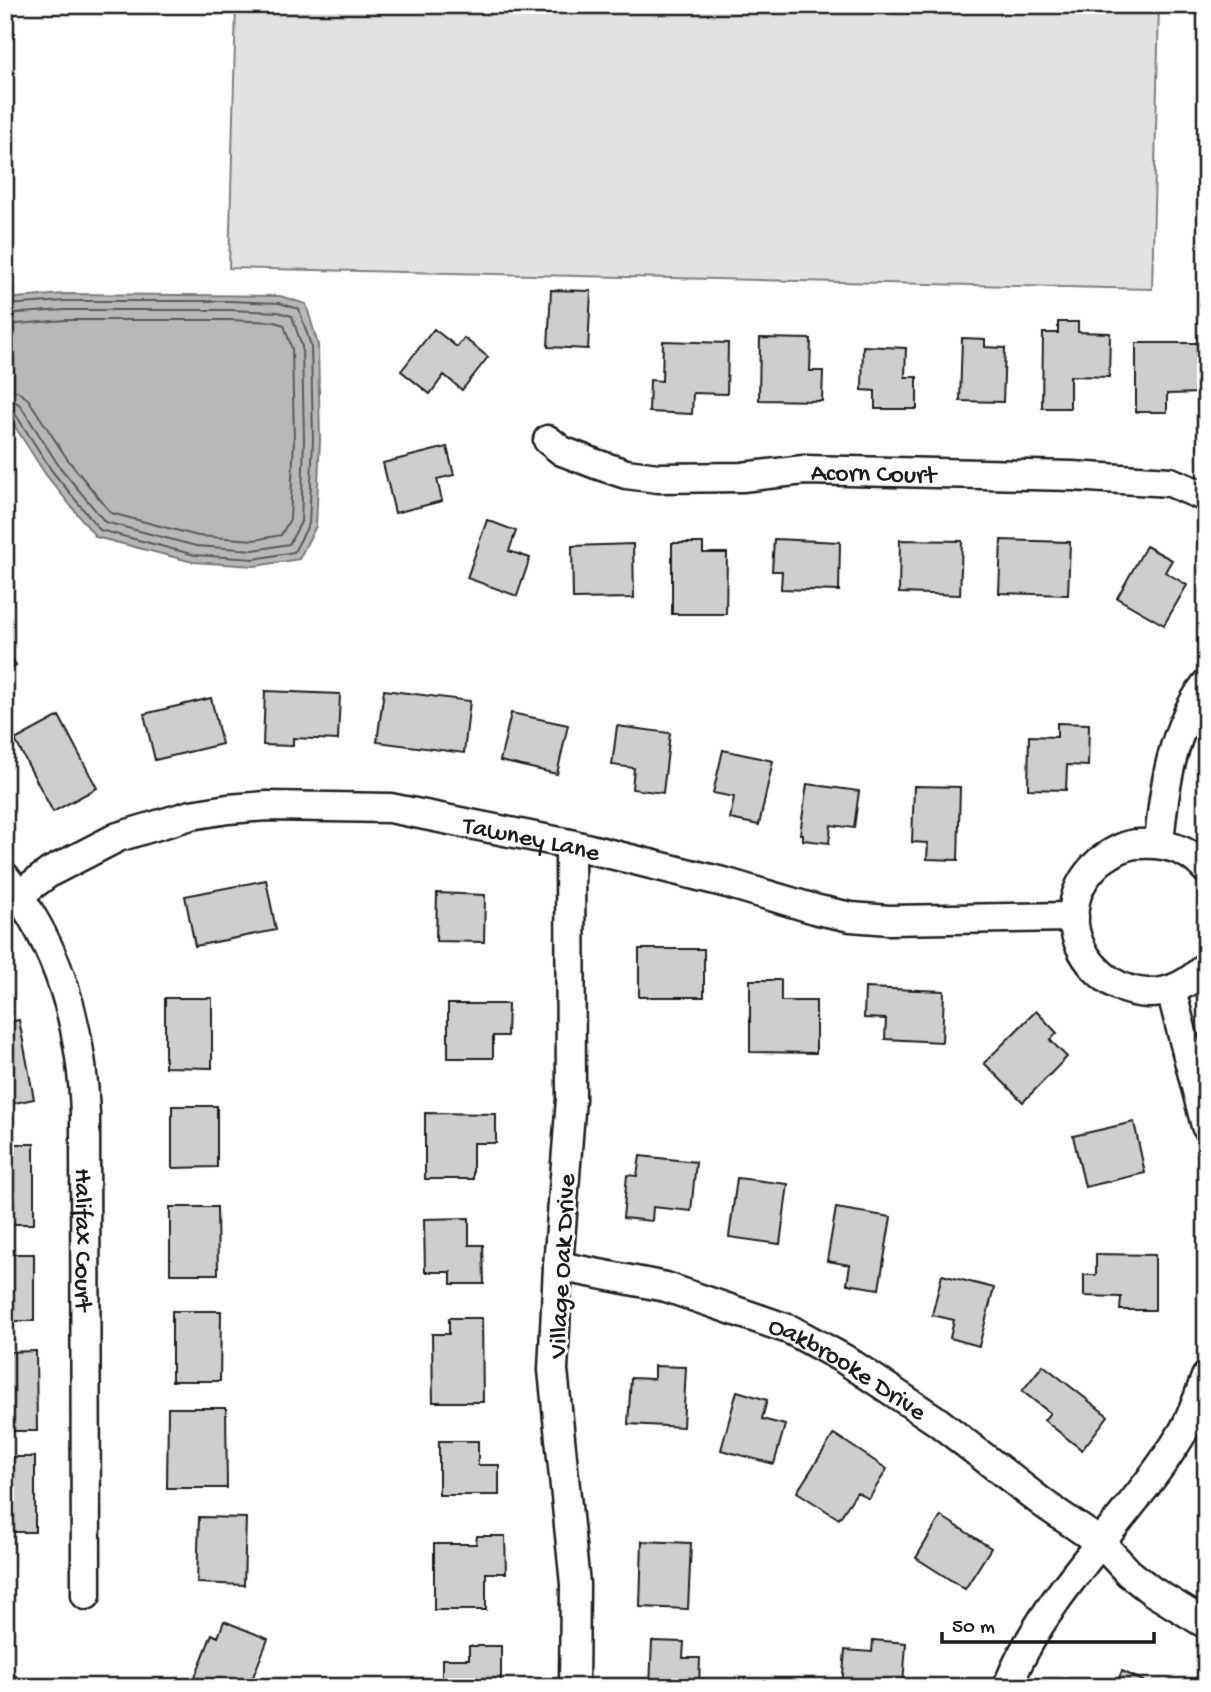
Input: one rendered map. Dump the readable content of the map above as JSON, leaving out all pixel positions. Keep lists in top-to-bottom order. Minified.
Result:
{"streets":{"street":["Acorn Court","Tawney Lane","Halifax Court","Village Oak Drive","Oakbrooke Drive"]},"crossings":[["Tawney Lane","Halifax Court"],["Tawney Lane","Village Oak Drive"],["Village Oak Drive","Oakbrooke Drive"]],"scale_bar":"50 m"}
